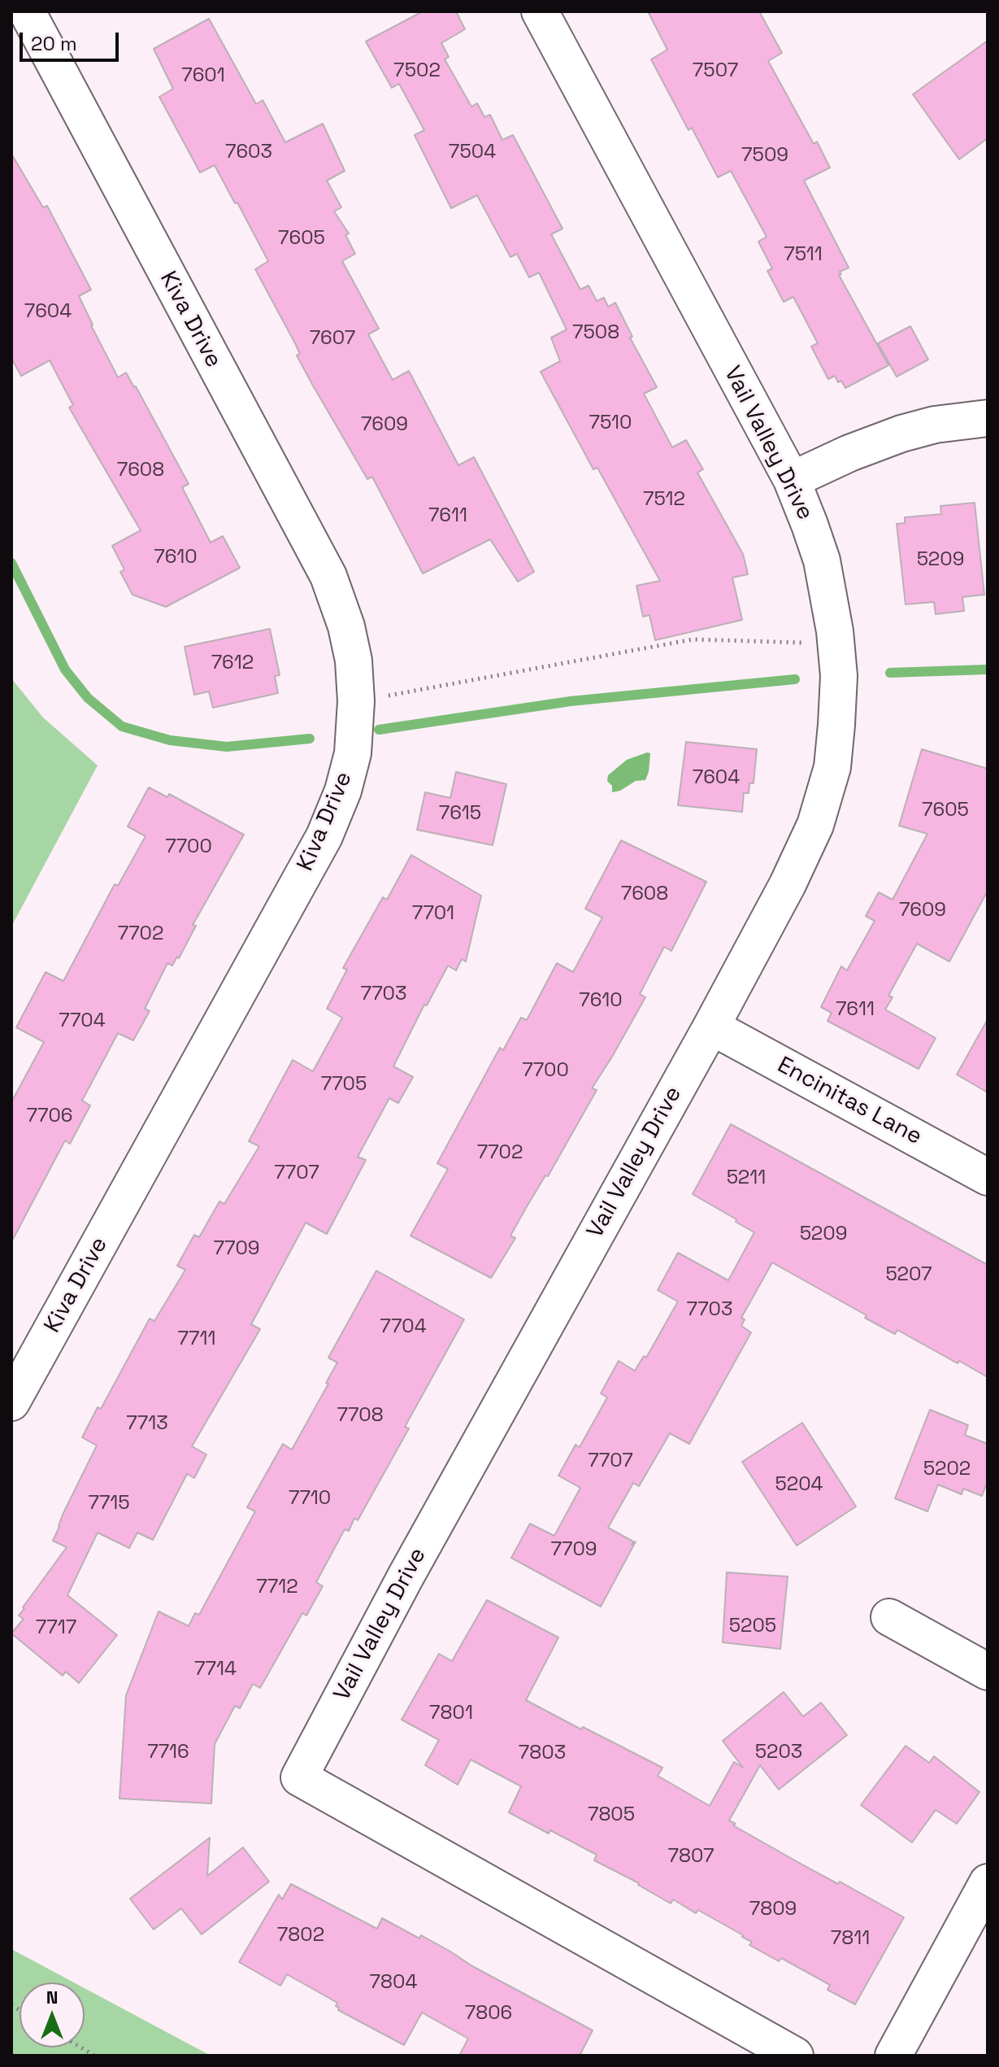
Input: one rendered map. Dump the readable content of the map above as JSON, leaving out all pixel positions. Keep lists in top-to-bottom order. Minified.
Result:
{"streets":{"street":["Kiva Drive","Vail Valley Drive","Encinitas Lane"]},"crossings":[["Vail Valley Drive","Encinitas Lane"]],"house_numbers":["7502","7507","7601","7603","7504","7509","7605","7511","7604","7508","7607","7510","7609","7608","7512","7611","7610","5209","7612","7604","7605","7615","7700","7608","7609","7701","7702","7703","7610","7611","7704","7700","7705","7706","7702","7707","5211","5209","7709","5207","7703","7704","7711","7708","7713","7707","5202","5204","7710","7715","7709","7712","5205","7717","7714","7801","7716","5203","7803","7805","7807","7809","7802","7811","7804","7806"],"scale_bar":"20 m","north":"top"}
